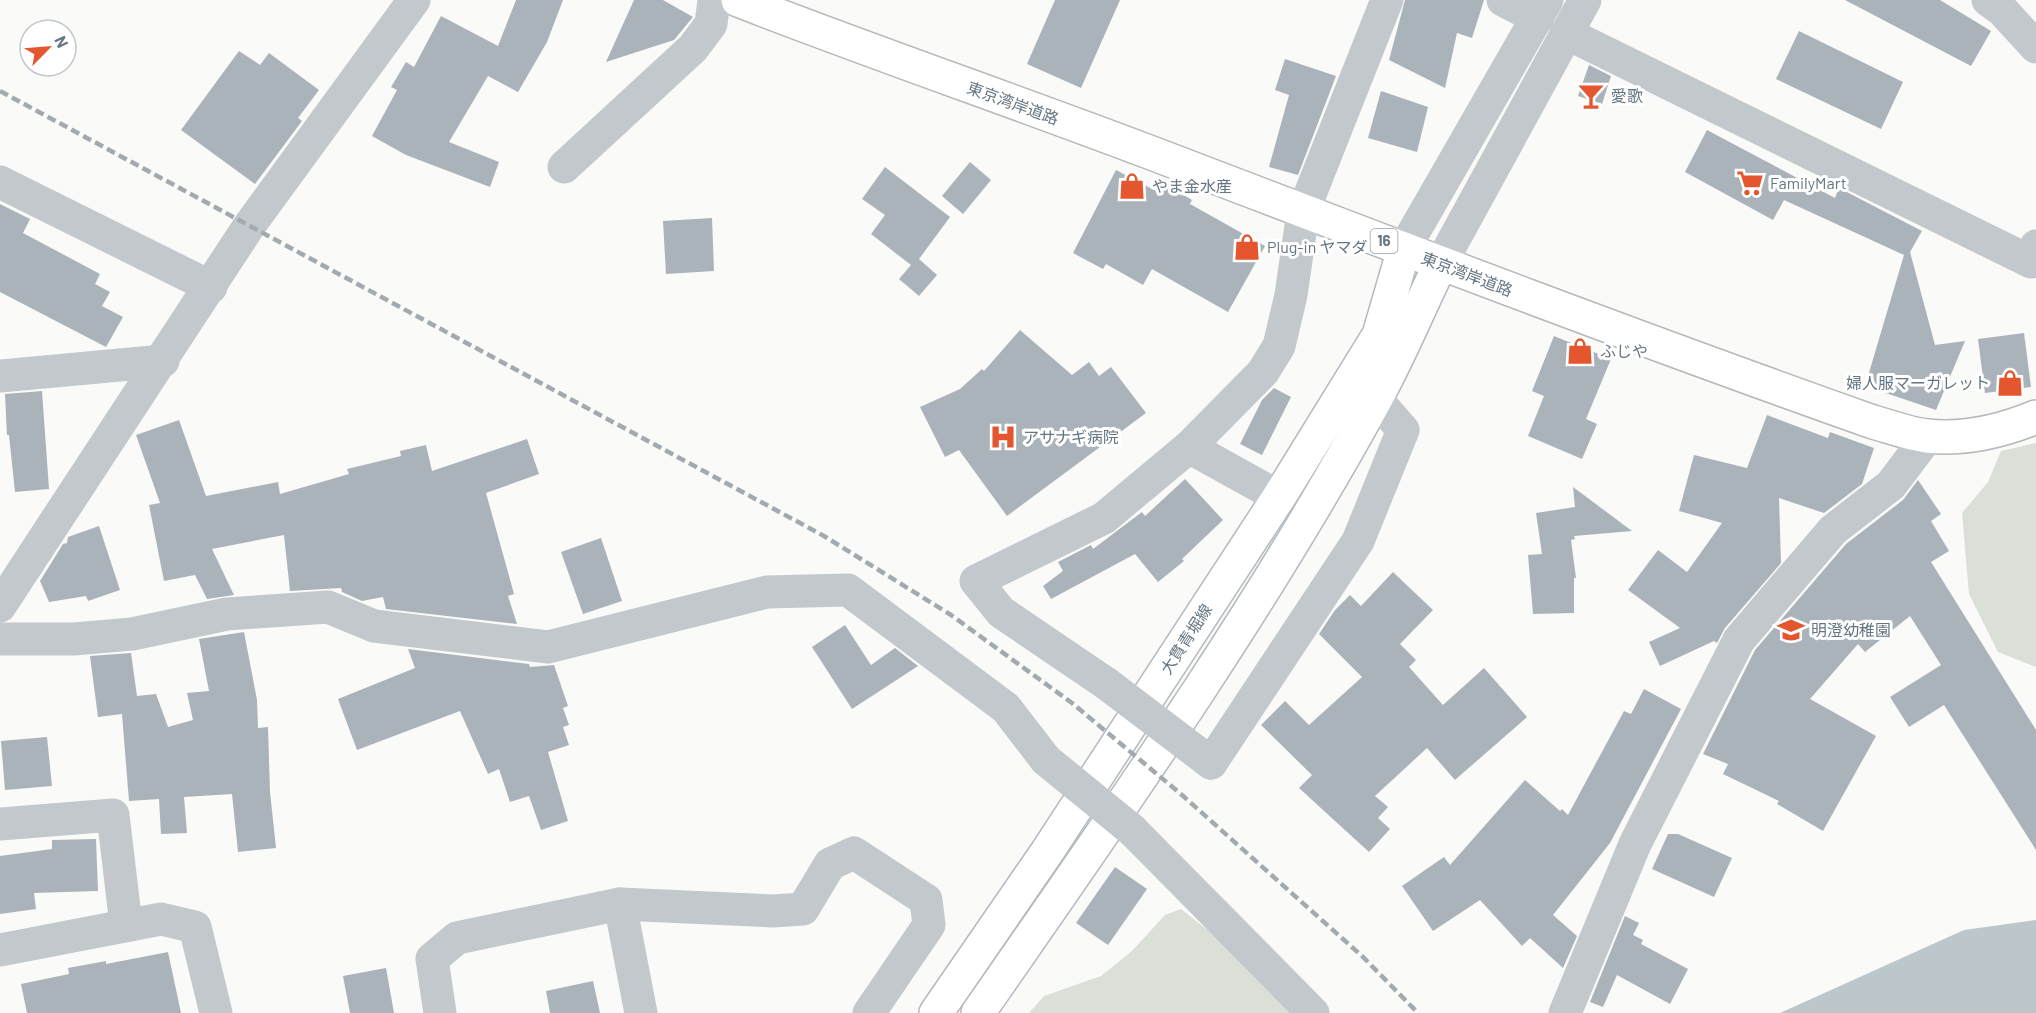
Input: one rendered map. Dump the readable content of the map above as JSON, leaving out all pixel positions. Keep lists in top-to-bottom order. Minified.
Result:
{"streets":{"main road":["東京湾岸道路","16","大貫青堀線"]},"crossings":[["東京湾岸道路","大貫青堀線"]],"places":{"bar":["愛歌"],"supermarket":["FamilyMart"],"shop":["やま金水産","Plug-in ヤマダ","ふじや","婦人服マーガレット"],"hospital":["アサナギ病院"],"school or university":["明澄幼稚園"]},"north":"top right"}
